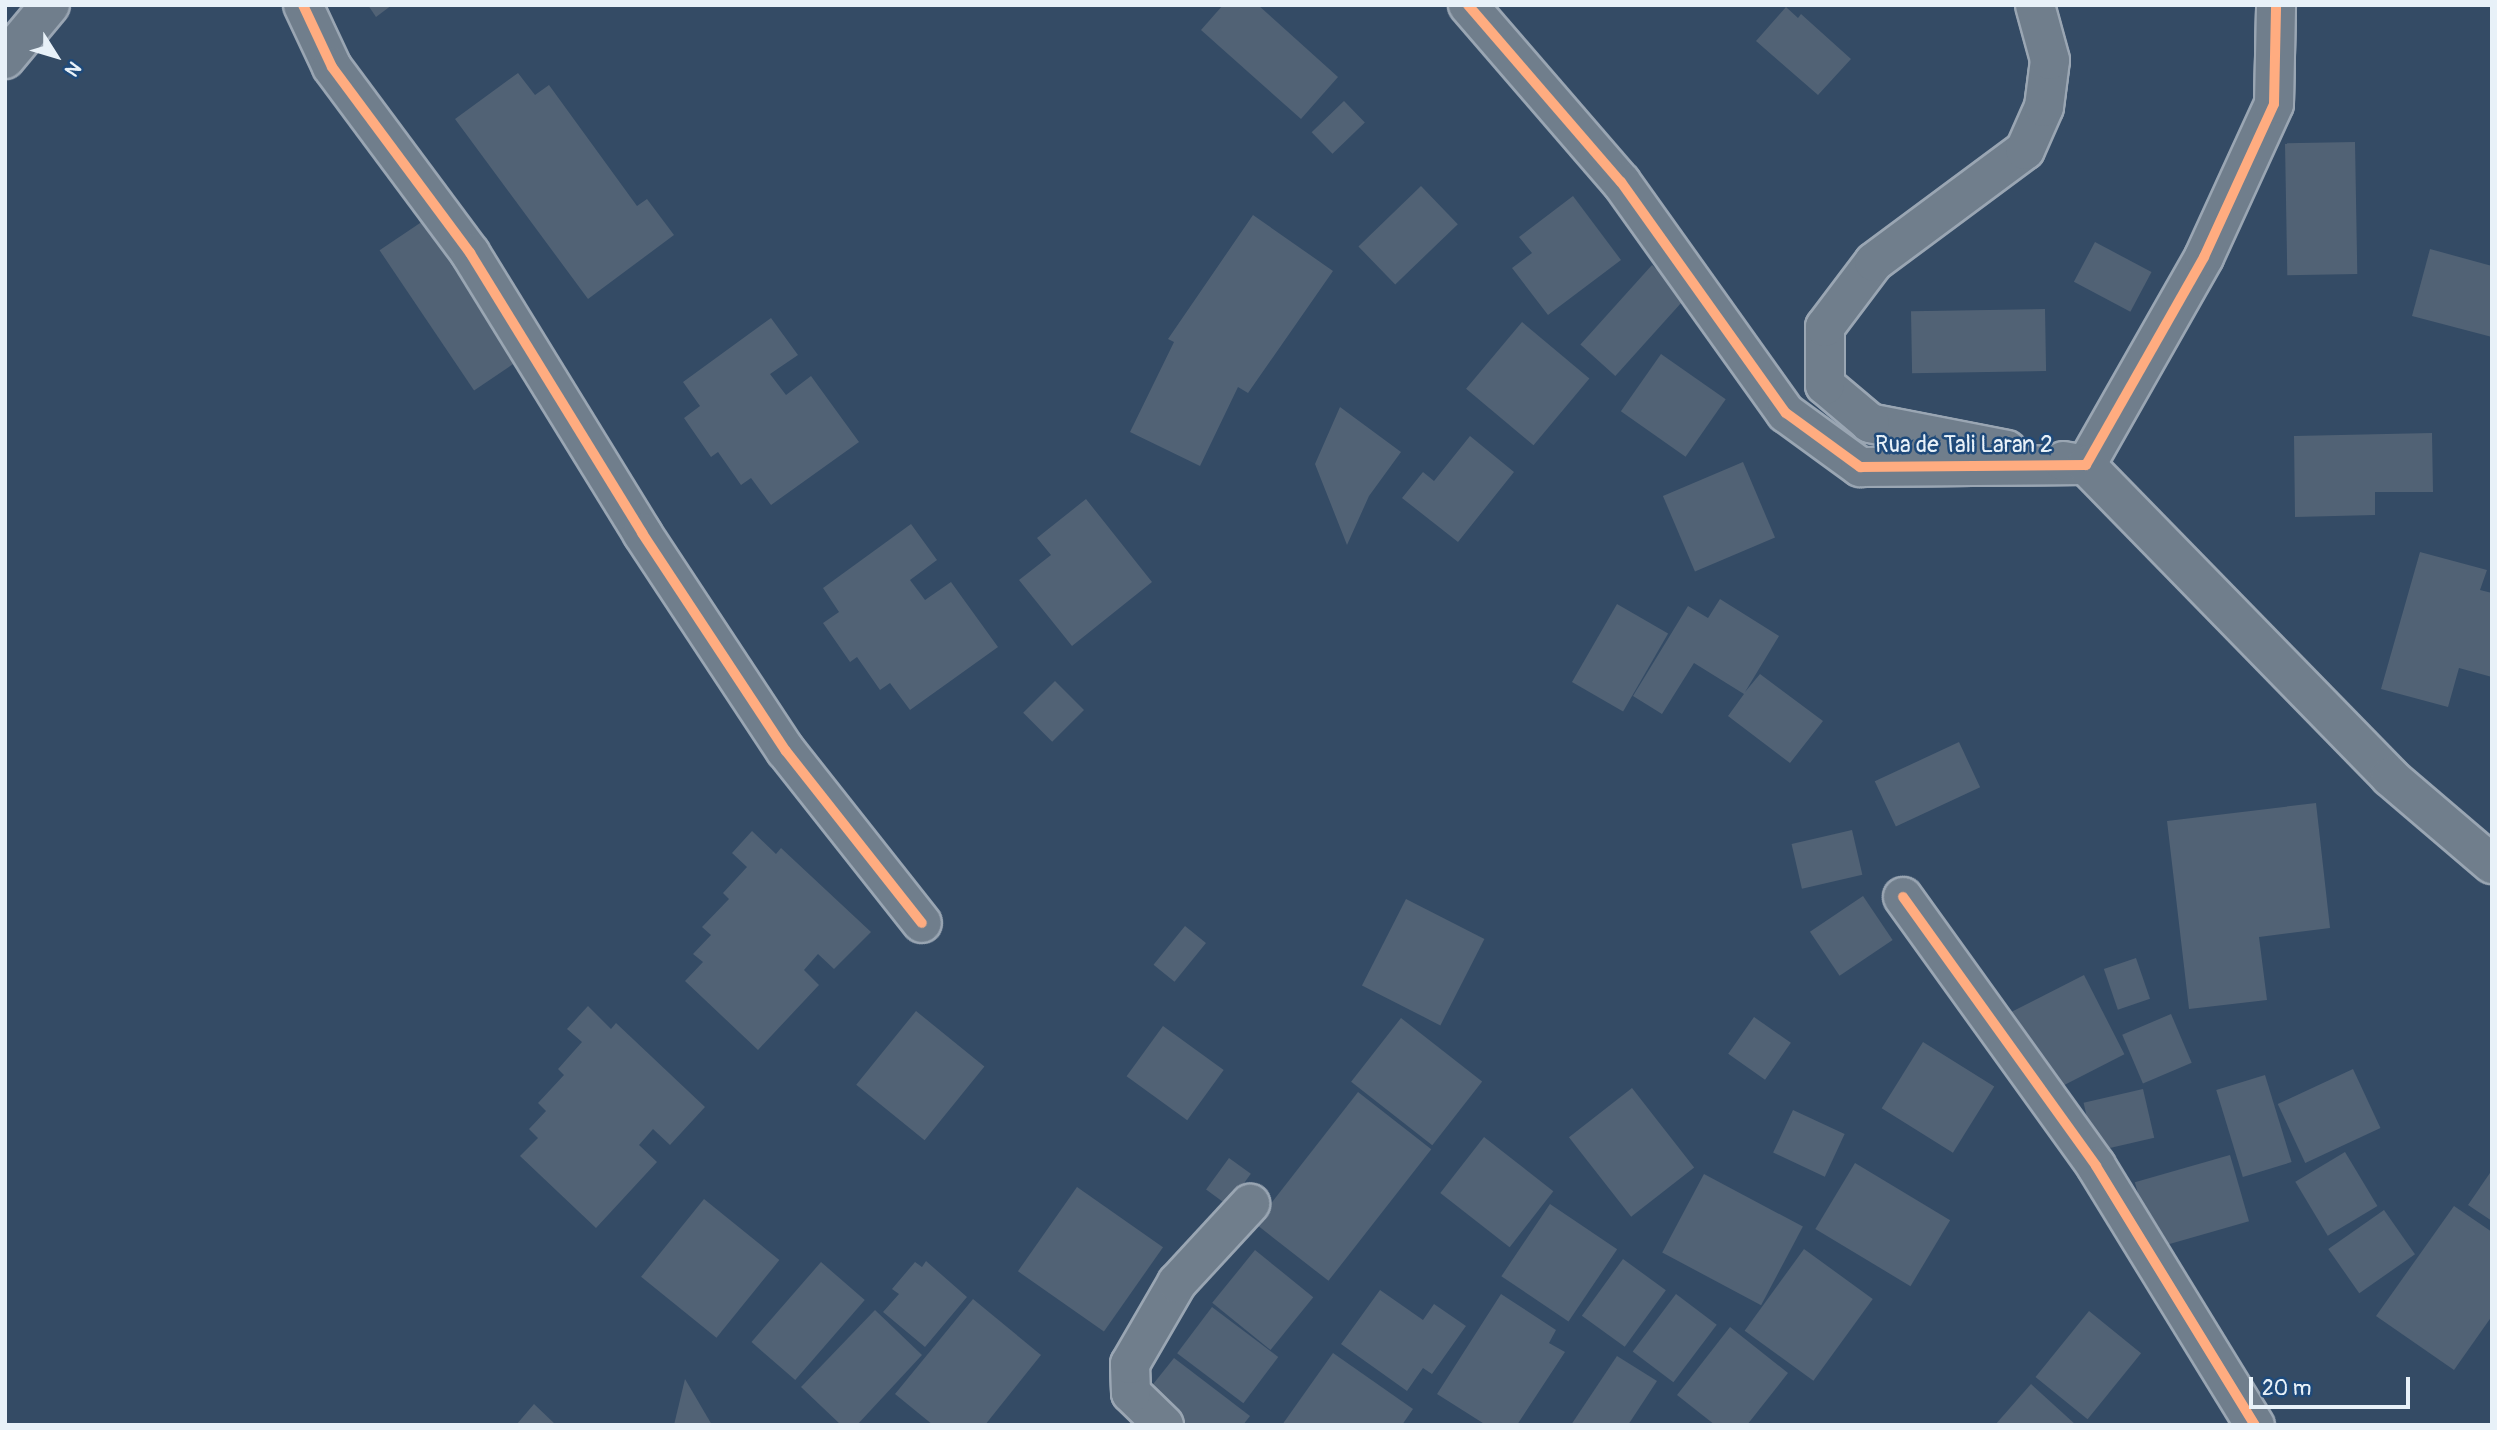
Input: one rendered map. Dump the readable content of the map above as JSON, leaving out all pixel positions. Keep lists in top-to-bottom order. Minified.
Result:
{"streets":{"street":["Rua de Tali Laran 2"]},"scale_bar":"20 m","north":"bottom right"}
